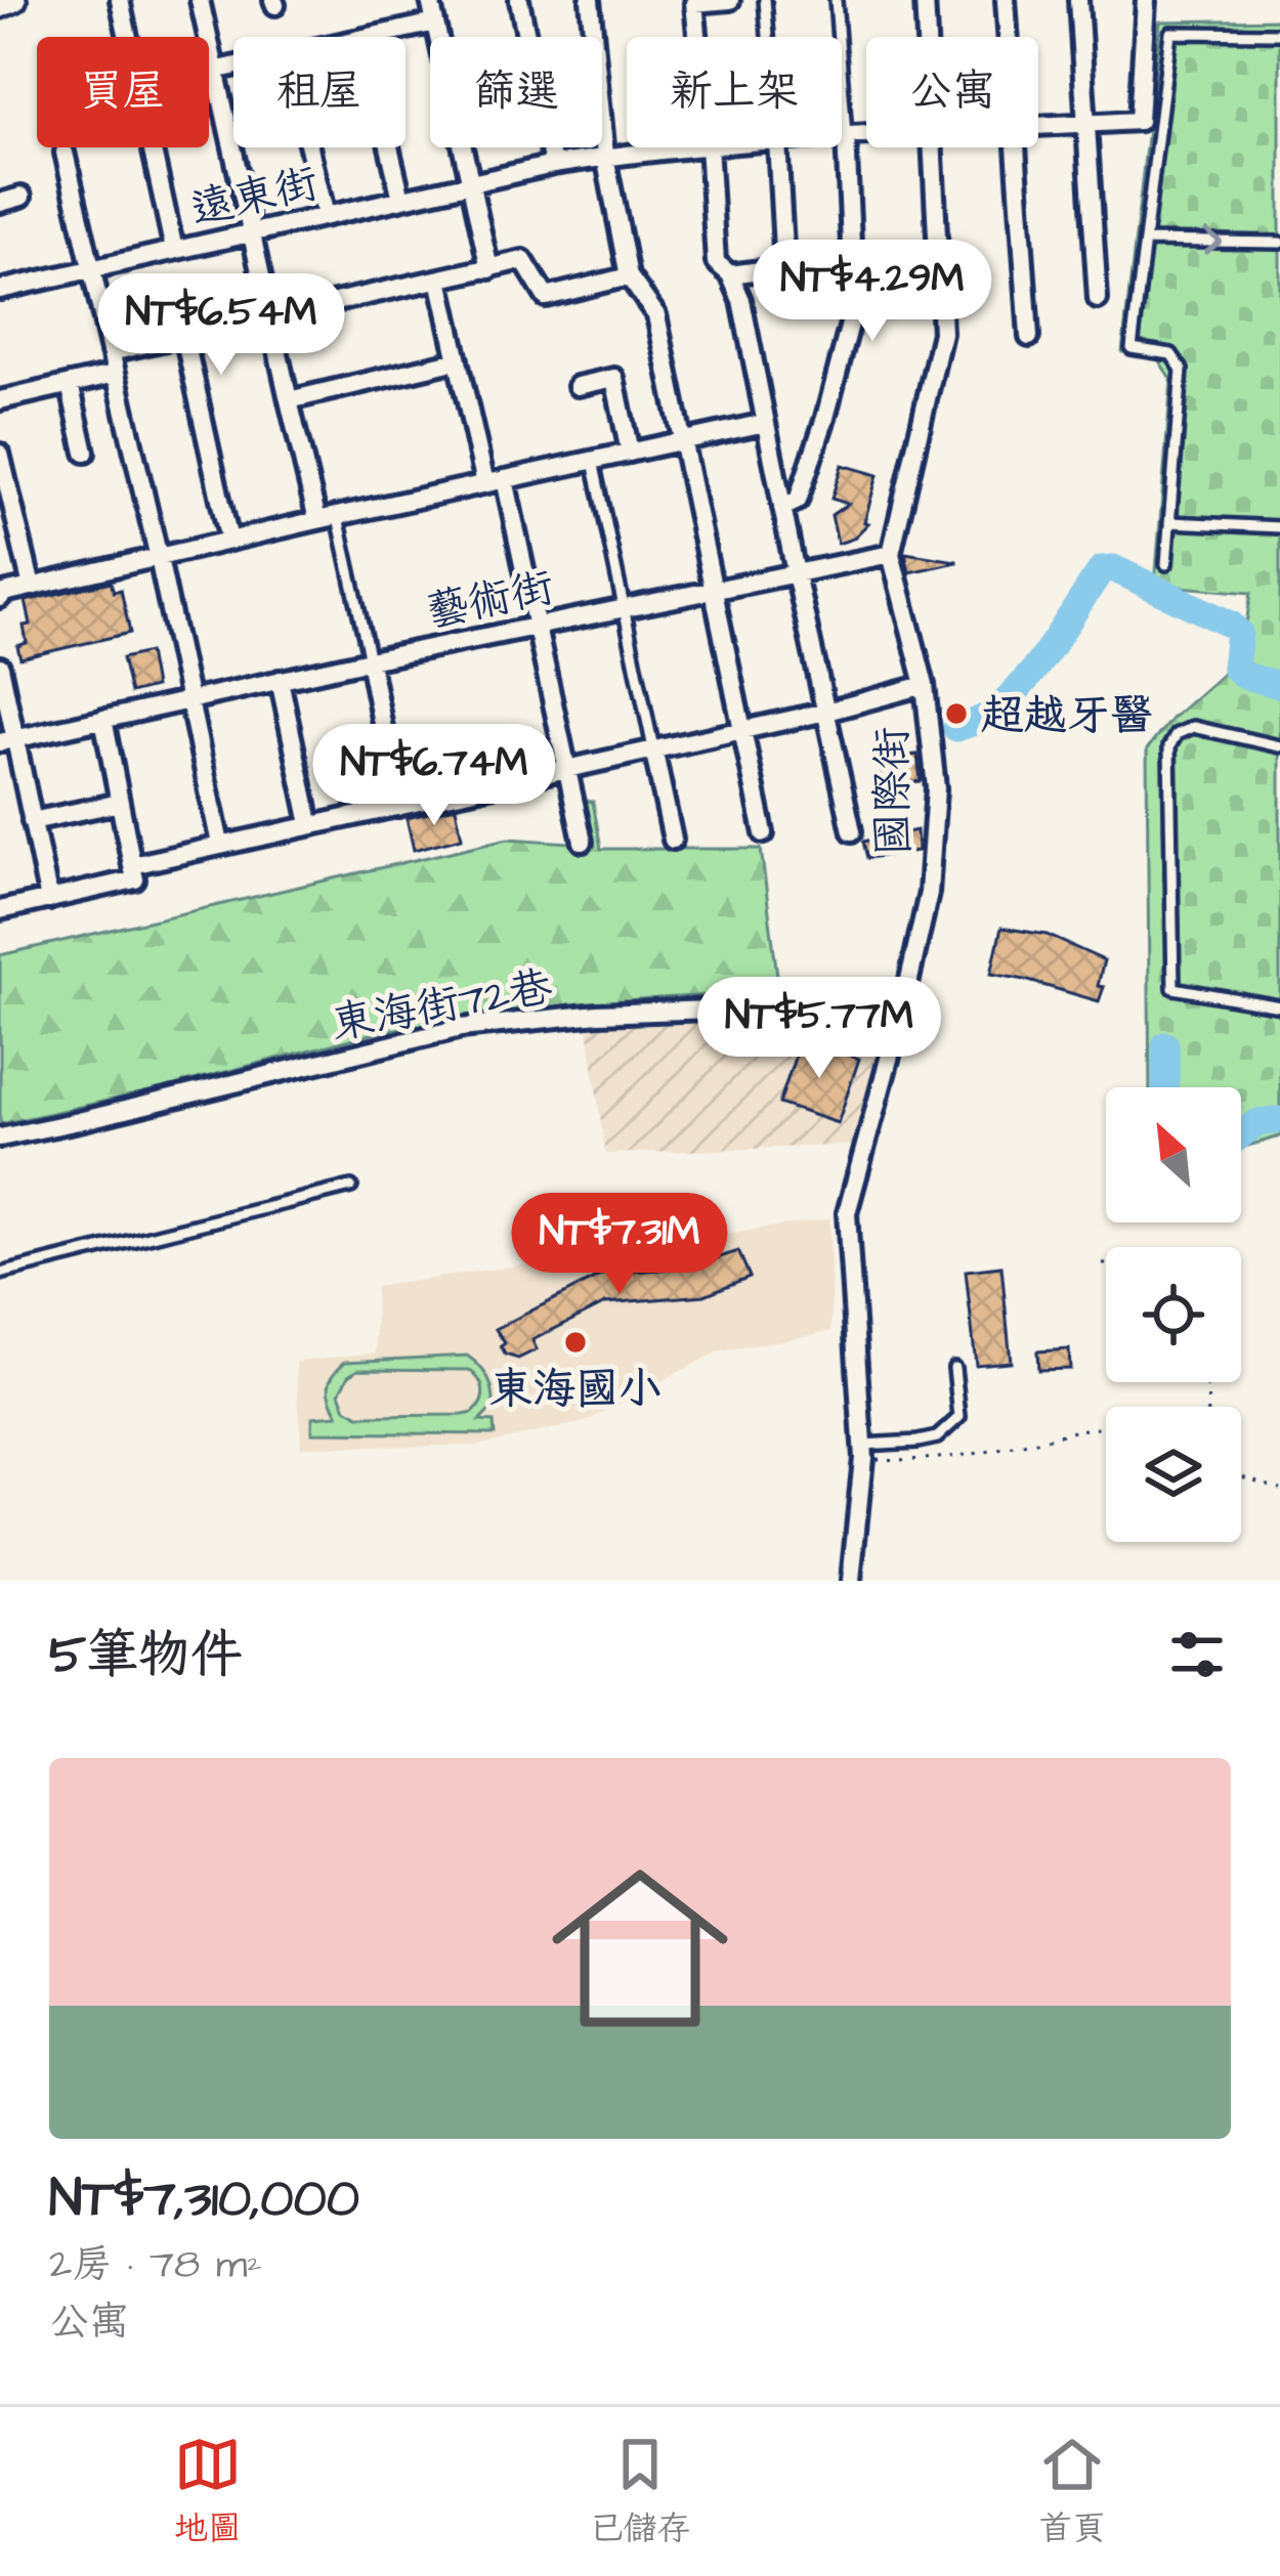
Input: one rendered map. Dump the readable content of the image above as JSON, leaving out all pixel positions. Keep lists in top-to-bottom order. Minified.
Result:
{"streets":{"street":["遠東街","藝術街","國際街","東海街72巷"]},"crossings":[["藝術街","國際街"],["國際街","東海街72巷"]],"places":["超越牙醫","東海國小"],"north":"top left","page":{"chip":["買屋","租屋","篩選","新上架","公寓"],"price":["NT$4.29M","NT$6.54M","NT$6.74M","NT$5.77M","NT$7.31M"],"heading":"5筆物件","list":[{"name":"NT$7,310,000","note":"2房 · 78 m² · 公寓"}],"tabs":["地圖","已儲存","首頁"]}}
